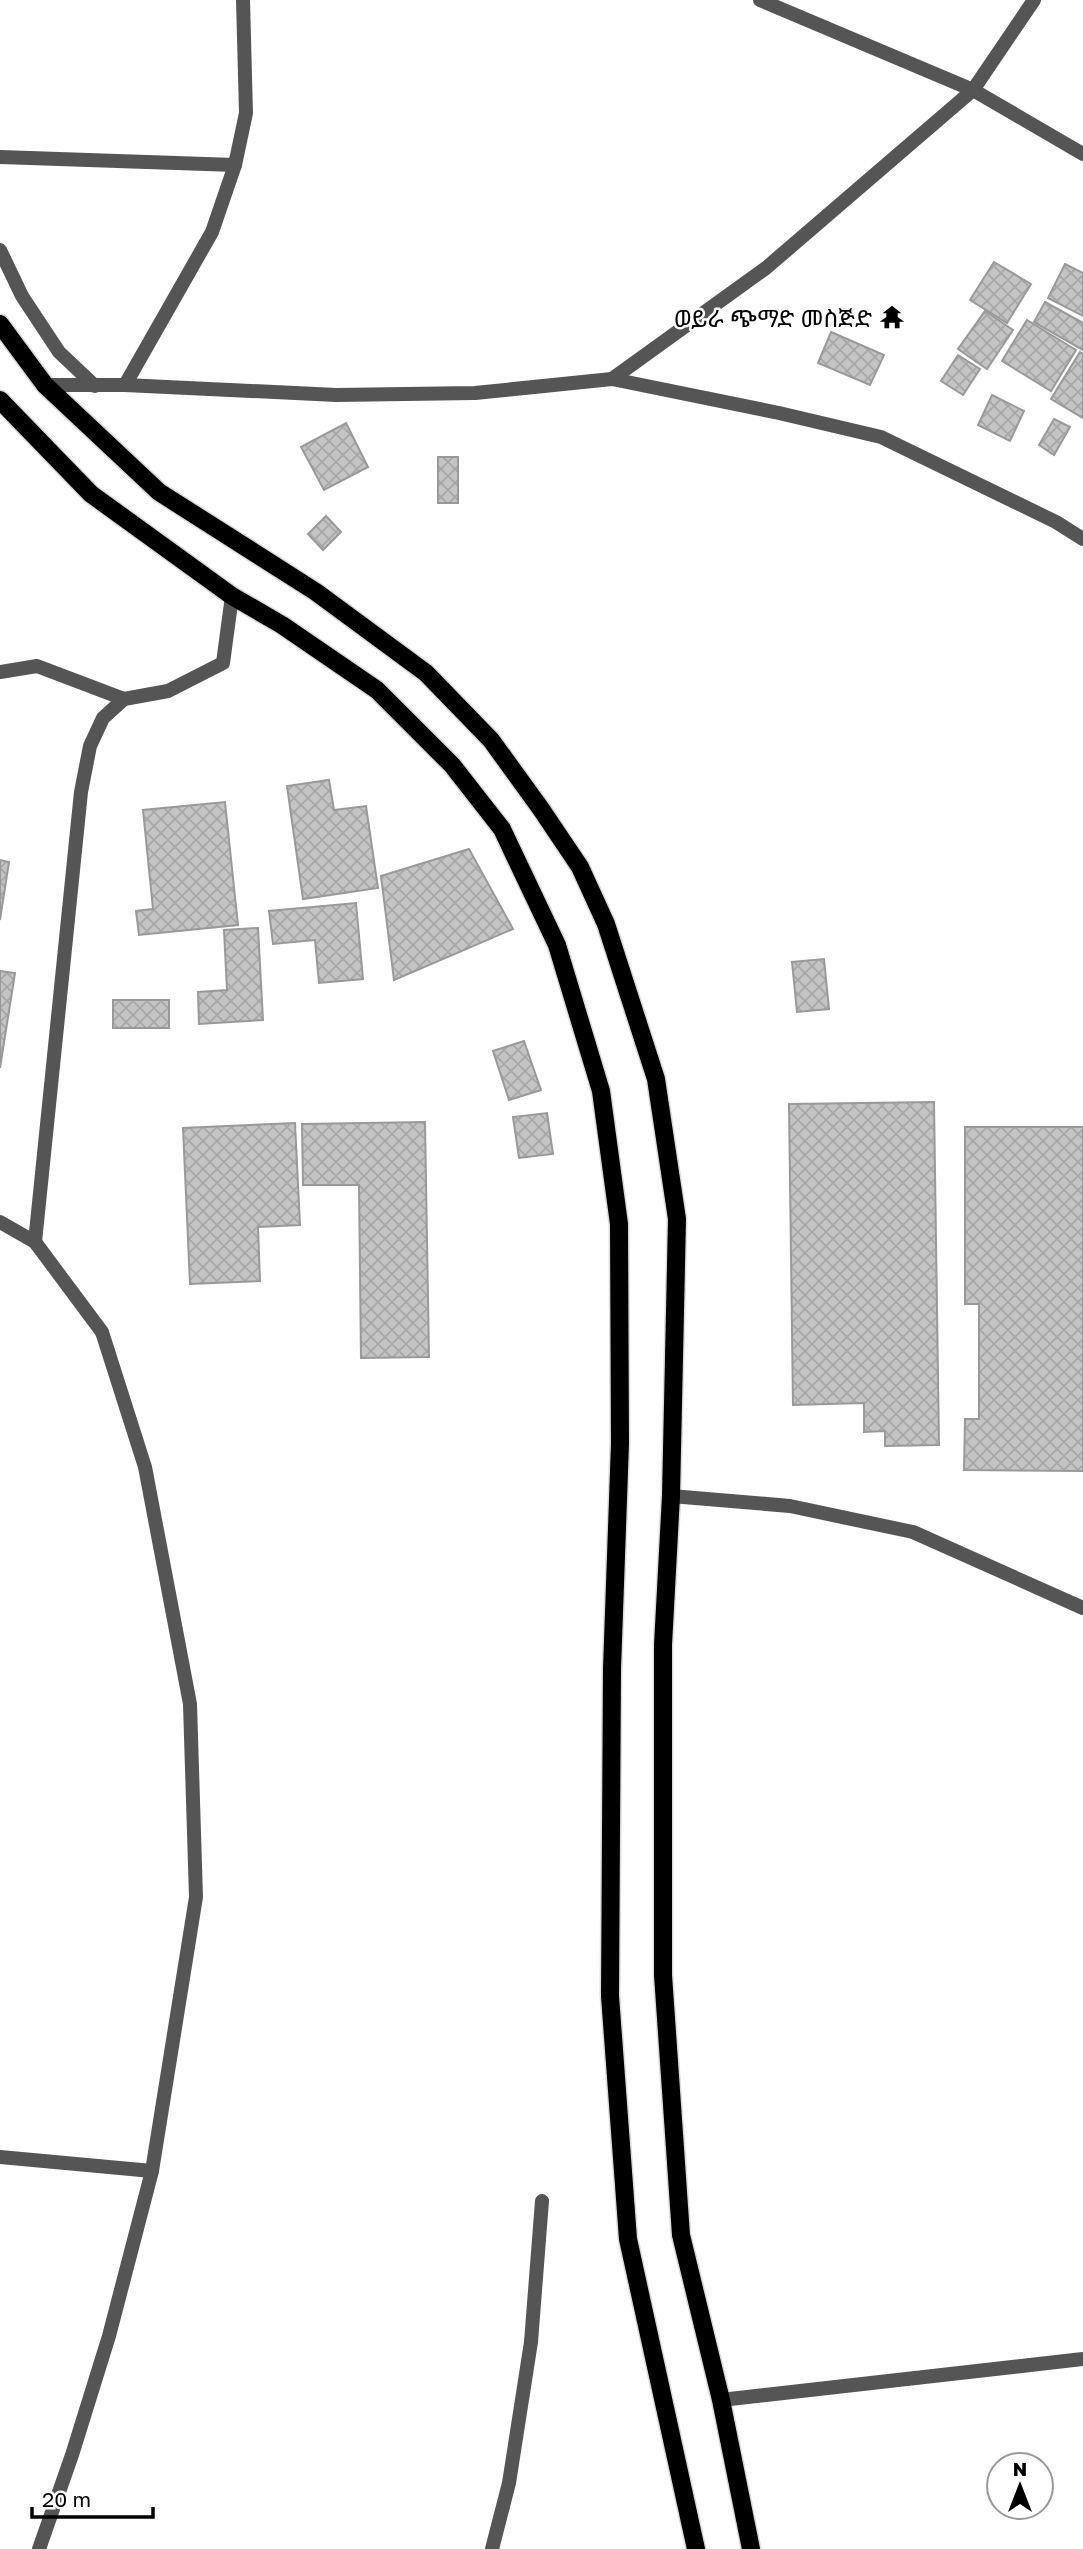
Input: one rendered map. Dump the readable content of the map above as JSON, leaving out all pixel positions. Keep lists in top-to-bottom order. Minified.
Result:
{"places":{"temple":["ወይራ ጭማድ መስጅድ"]},"scale_bar":"20 m","north":"top"}
